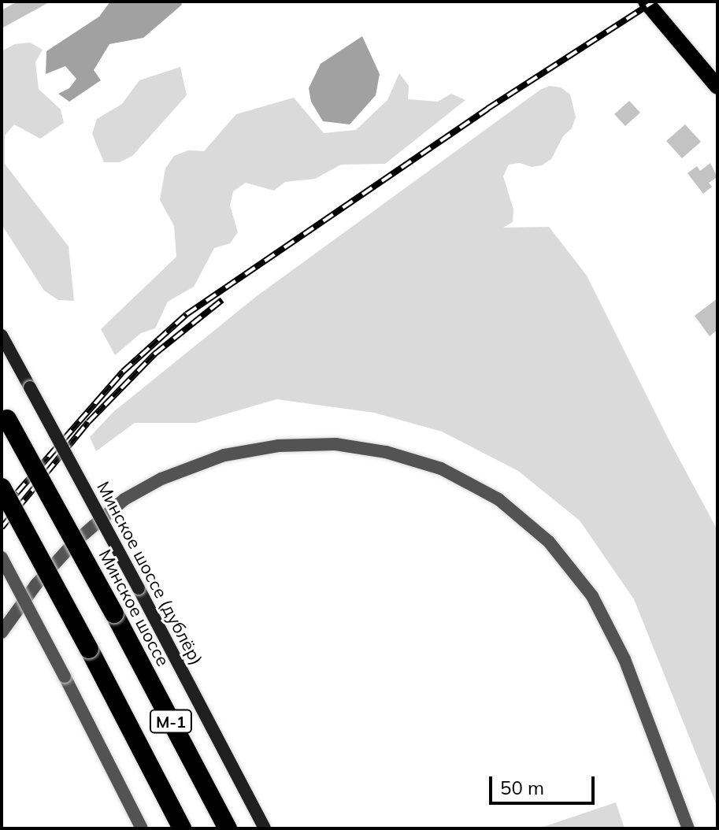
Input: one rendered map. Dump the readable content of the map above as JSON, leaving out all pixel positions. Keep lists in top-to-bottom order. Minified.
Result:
{"streets":{"highway":["Минское шоссе","М-1"],"main road":["Минское шоссе (дублёр)"]},"scale_bar":"50 m"}
